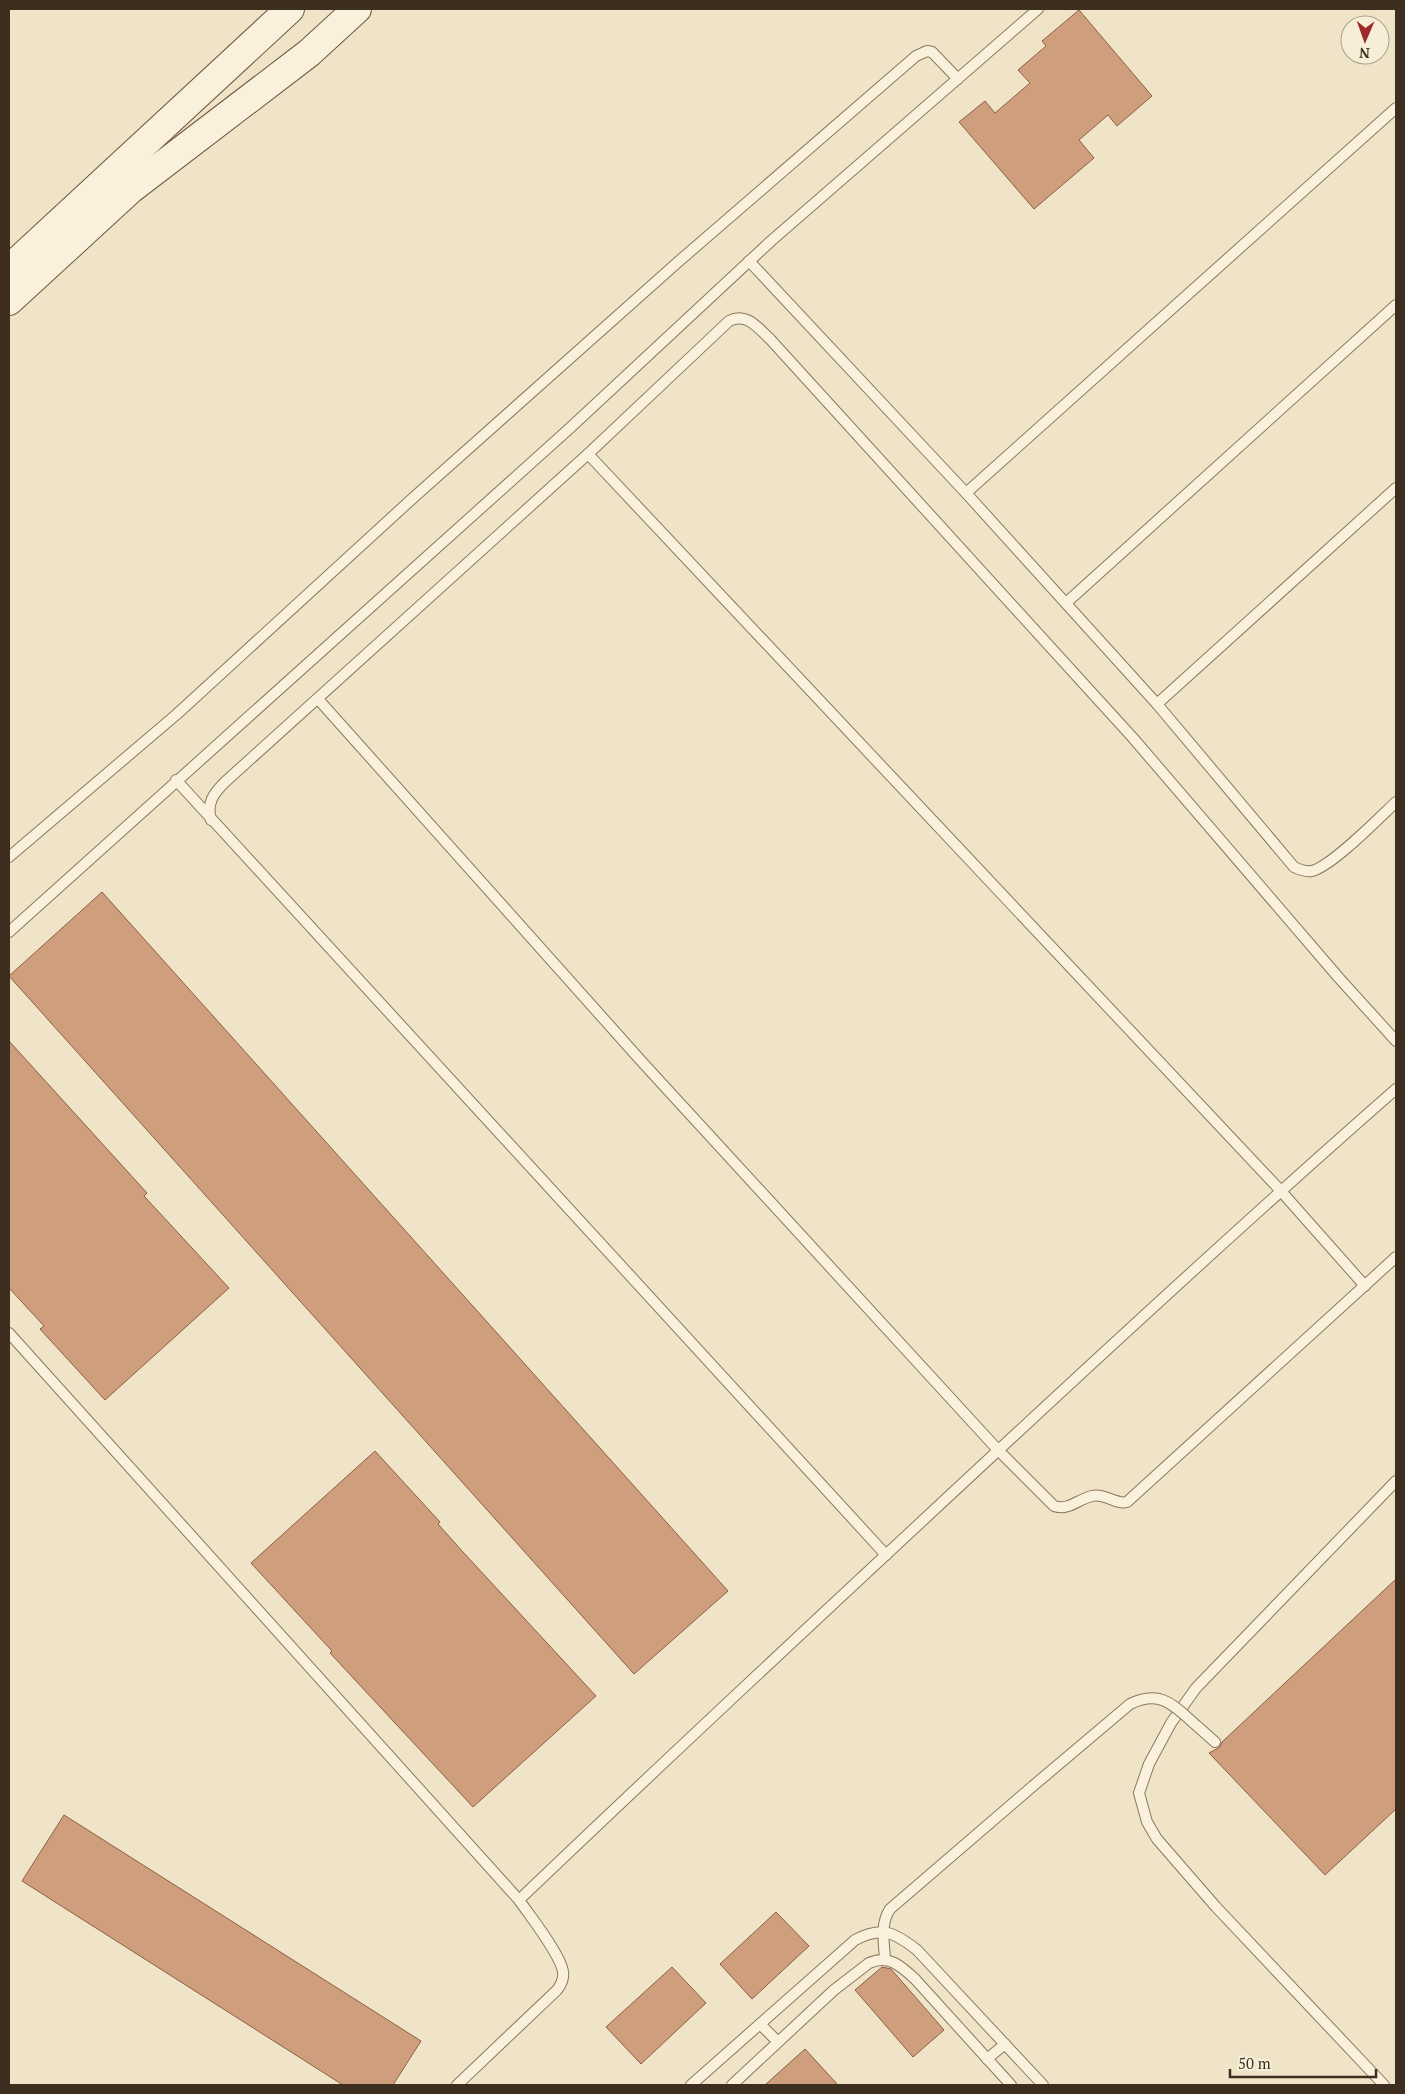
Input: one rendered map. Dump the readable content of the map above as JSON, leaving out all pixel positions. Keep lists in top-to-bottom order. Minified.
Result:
{"scale_bar":"50 m","north":"bottom"}
